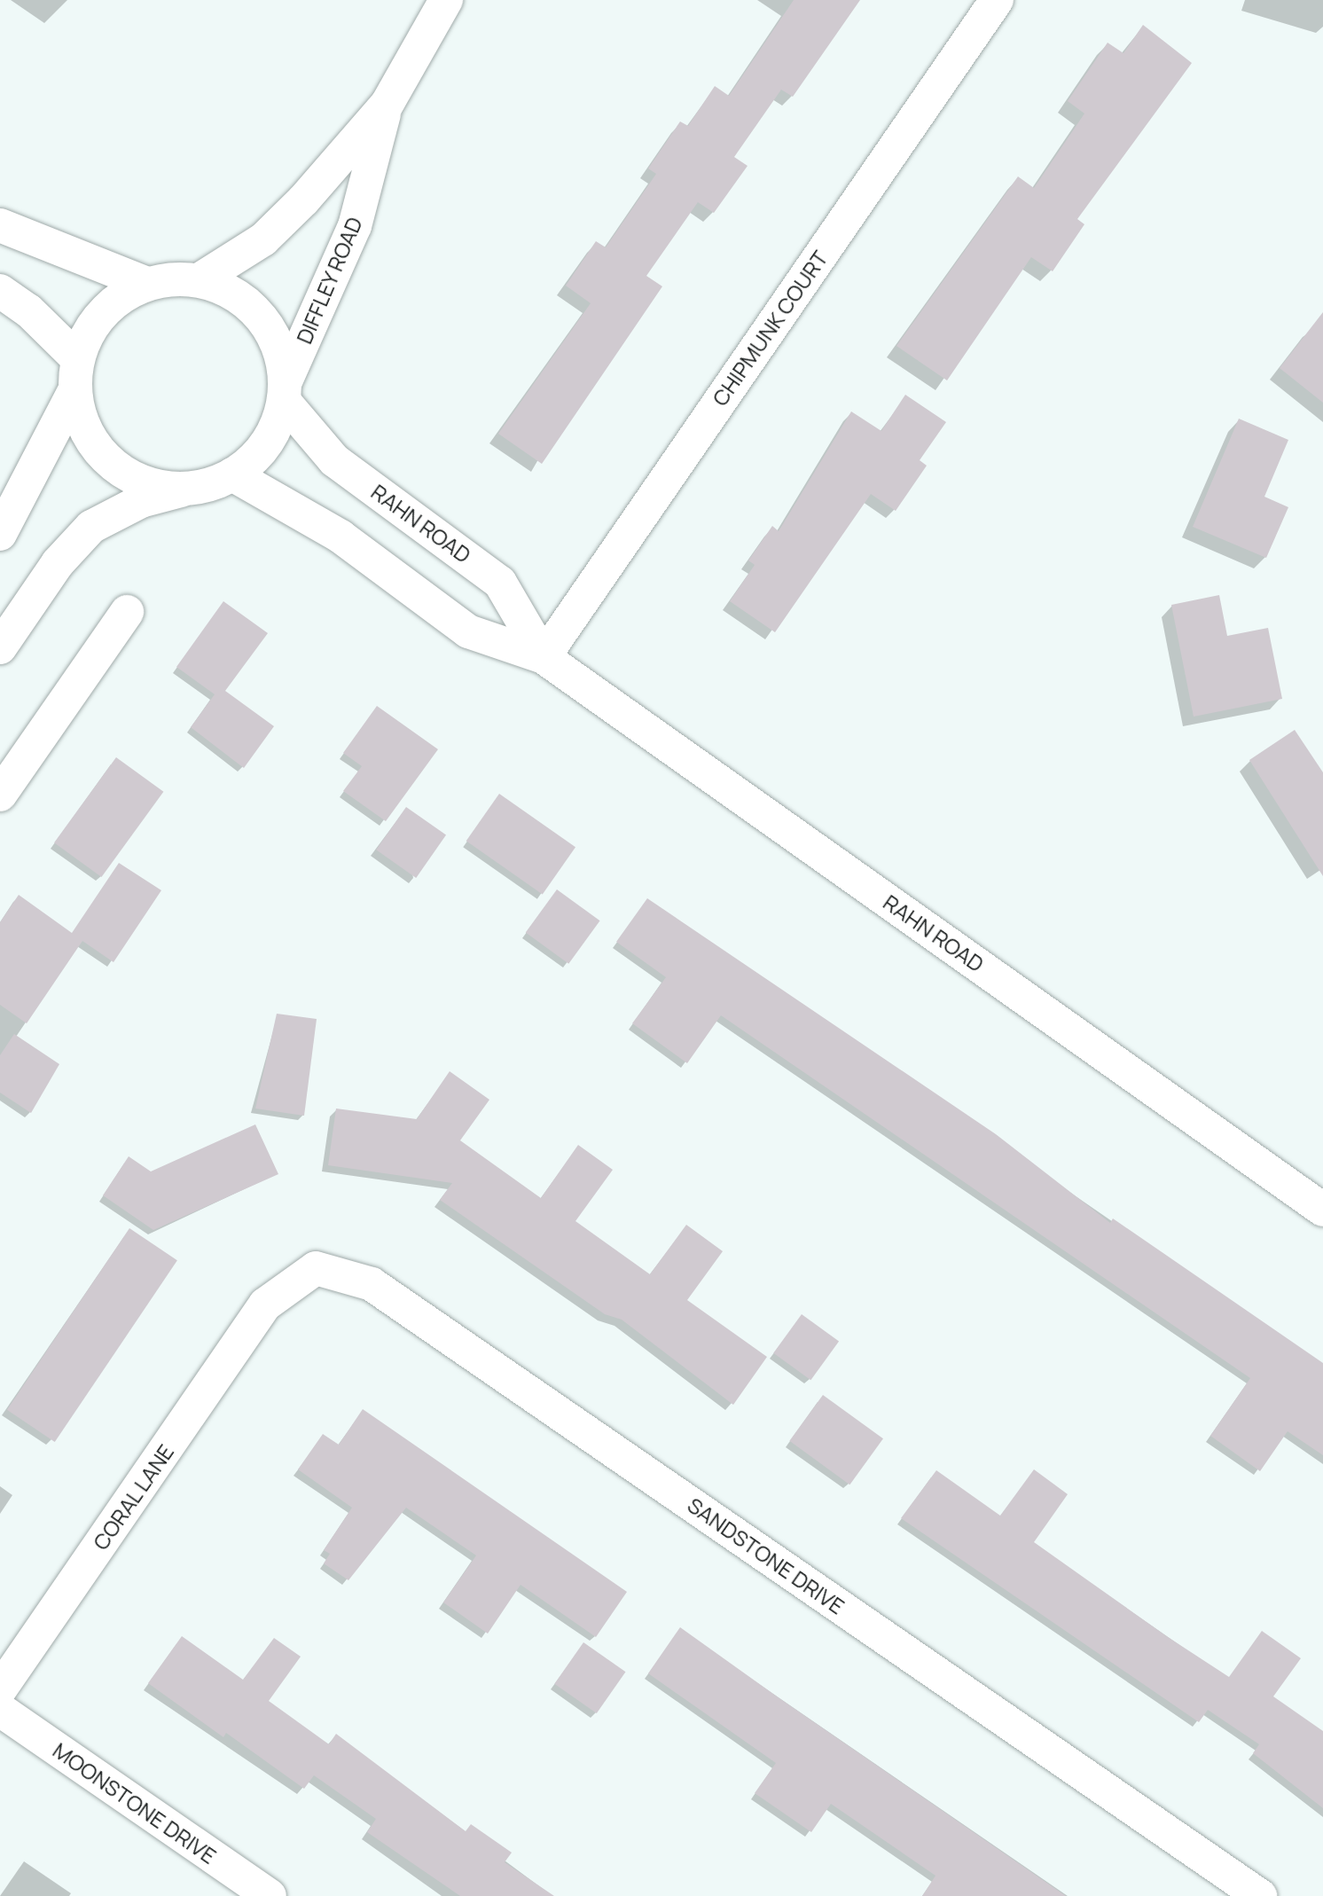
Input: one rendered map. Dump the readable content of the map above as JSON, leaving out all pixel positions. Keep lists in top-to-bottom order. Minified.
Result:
{"streets":{"street":["DIFFLEY ROAD","CHIPMUNK COURT","RAHN ROAD","CORAL LANE","SANDSTONE DRIVE","MOONSTONE DRIVE"]},"crossings":[["DIFFLEY ROAD","RAHN ROAD"],["CHIPMUNK COURT","RAHN ROAD"],["CORAL LANE","SANDSTONE DRIVE"]]}
